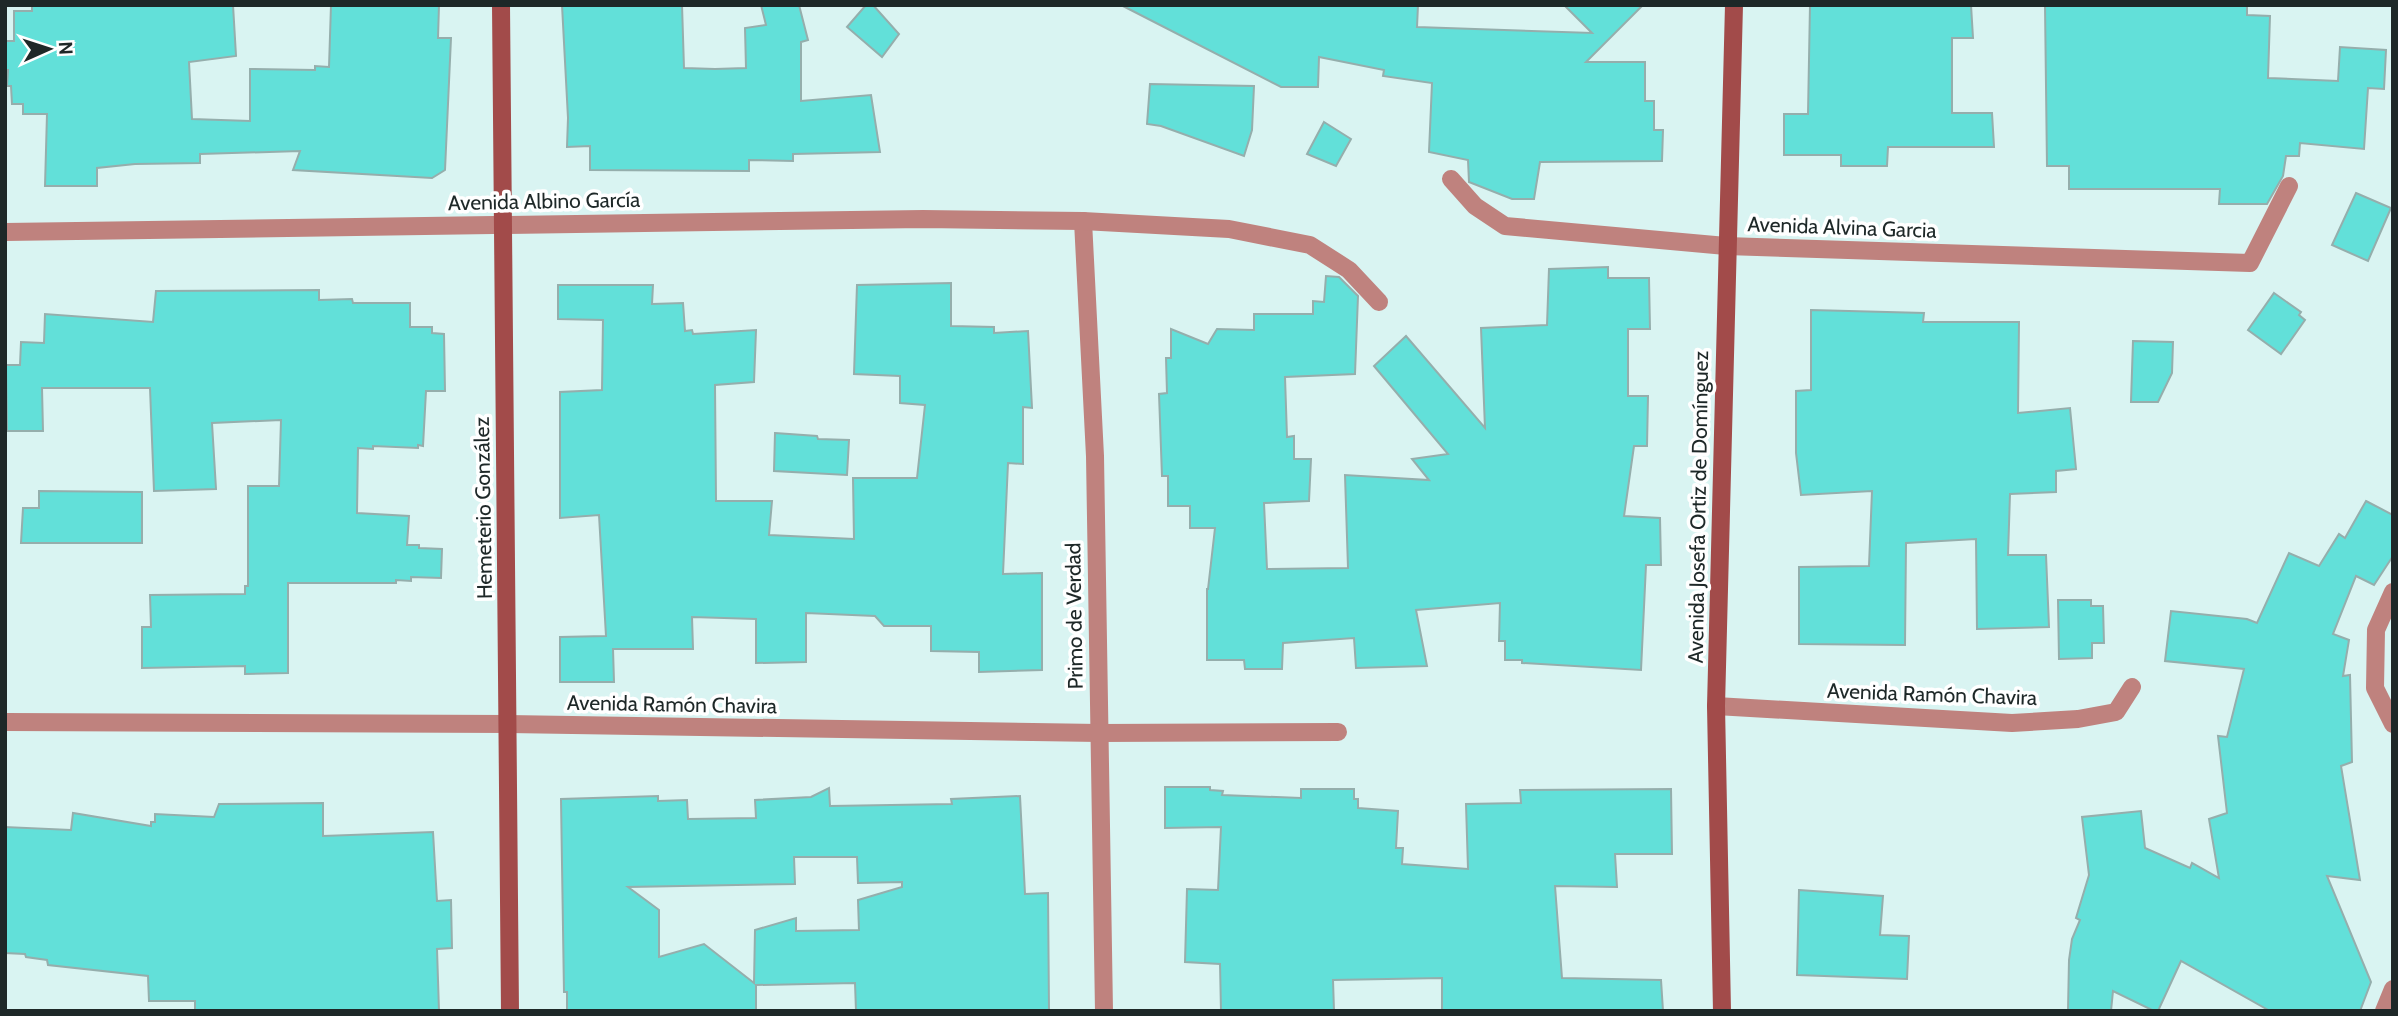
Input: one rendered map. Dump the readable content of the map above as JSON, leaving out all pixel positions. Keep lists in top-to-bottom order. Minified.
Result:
{"streets":{"street":["Avenida Albino García","Avenida Alvina Garcia","Avenida Josefa Ortiz de Domínguez","Hemeterio González","Primo de Verdad","Avenida Ramón Chavira"]},"crossings":[["Avenida Albino García","Hemeterio González"],["Avenida Albino García","Primo de Verdad"],["Avenida Alvina Garcia","Avenida Josefa Ortiz de Domínguez"],["Avenida Josefa Ortiz de Domínguez","Avenida Ramón Chavira"],["Hemeterio González","Avenida Ramón Chavira"],["Primo de Verdad","Avenida Ramón Chavira"]],"north":"right"}
